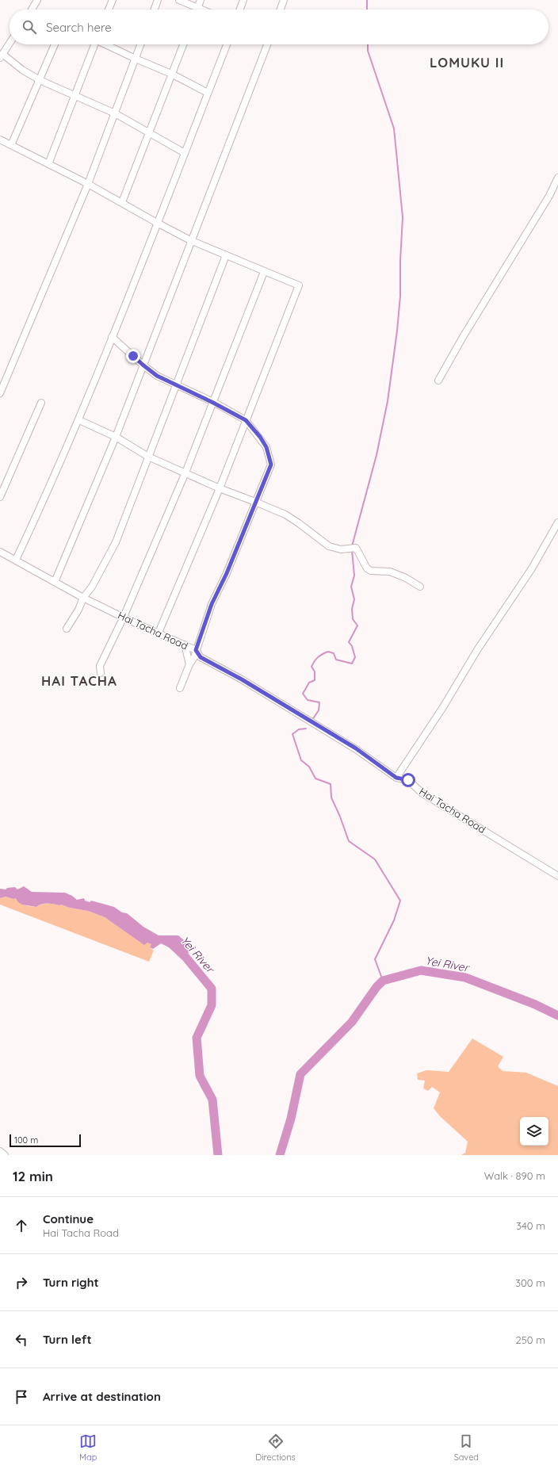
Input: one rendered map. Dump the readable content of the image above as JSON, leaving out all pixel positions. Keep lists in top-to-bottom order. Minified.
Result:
{"streets":{"street":["Hai Tacha Road"]},"districts":["LOMUKU II","HAI TACHA"],"water":["Yei River"],"scale_bar":"100 m","page":{"search":"Search here","scale":"100 m","heading":["12 min","Walk · 890 m"],"list":[["Continue","Hai Tacha Road","340 m"],["Turn right","300 m"],["Turn left","250 m"],"Arrive at destination"],"nav":["Map","Directions","Saved"]}}
